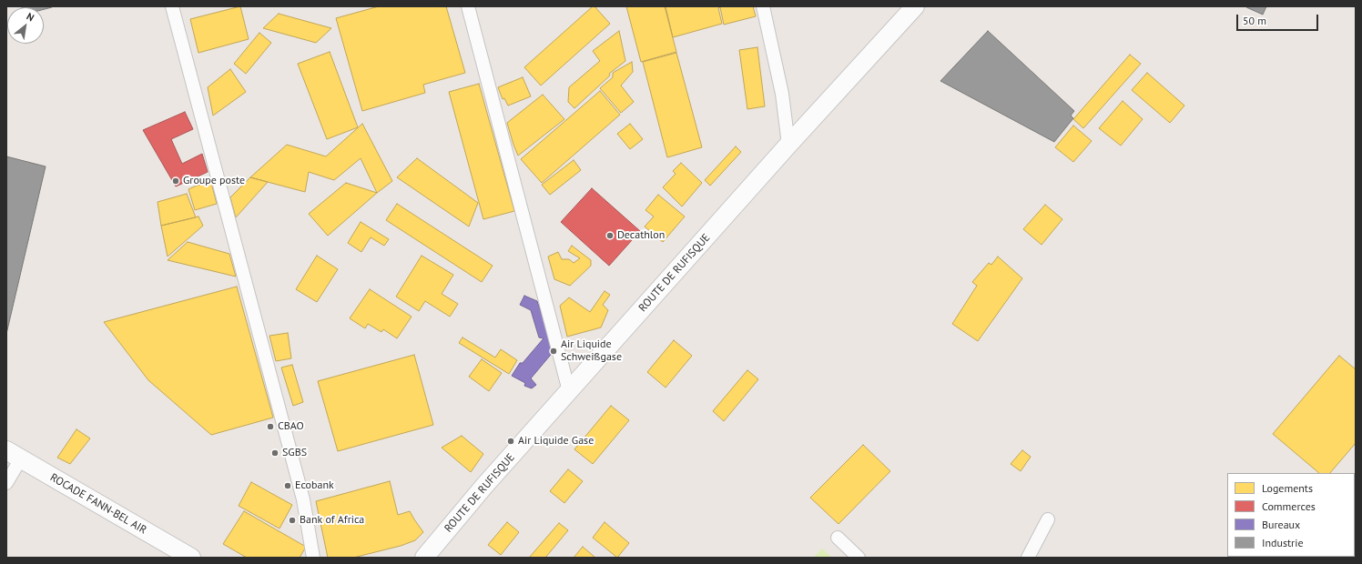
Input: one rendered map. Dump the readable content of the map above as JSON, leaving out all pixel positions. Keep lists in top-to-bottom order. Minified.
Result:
{"streets":{"main road":["ROUTE DE RUFISQUE","ROCADE FANN-BEL AIR"]},"places":["Groupe poste","Decathlon","Air Liquide Schweißgase","CBAO","Air Liquide Gase","SGBS","Ecobank","Bank of Africa"],"legend":["Logements","Commerces","Bureaux","Industrie"],"scale_bar":"50 m","north":"top right"}
